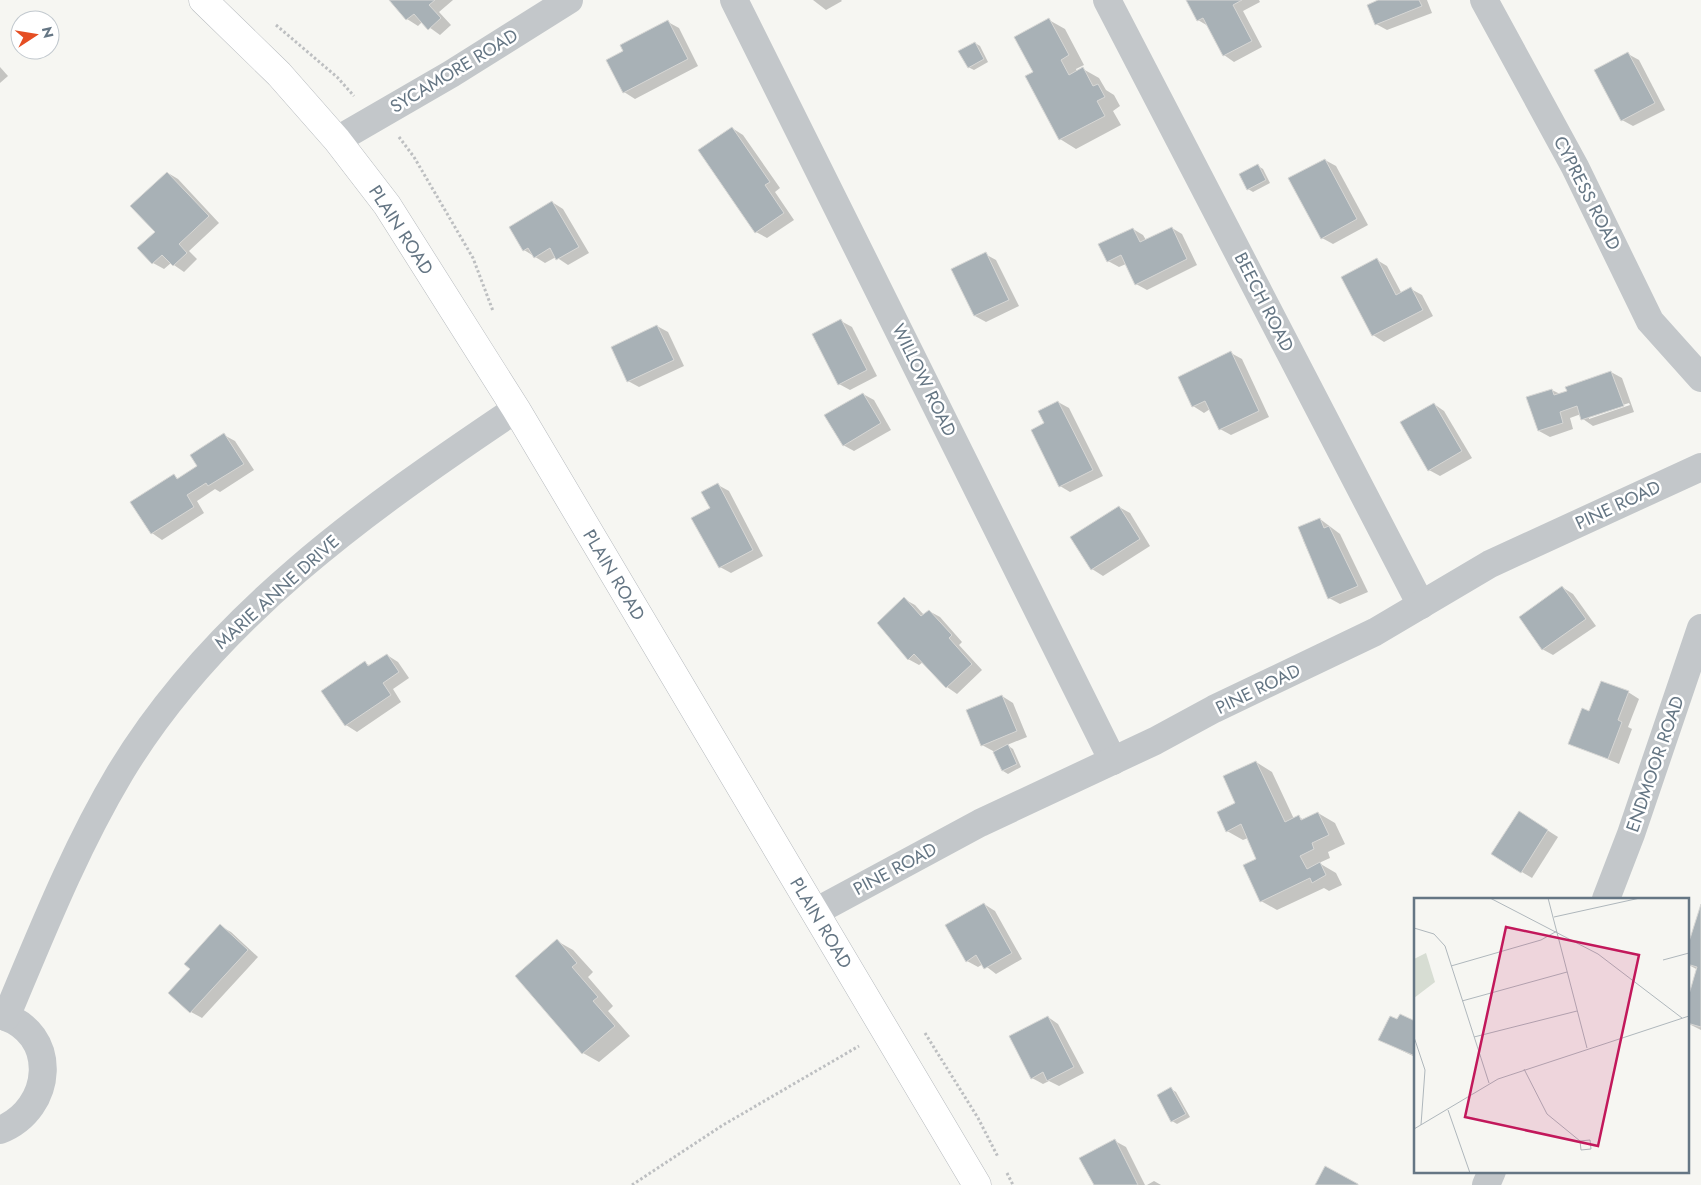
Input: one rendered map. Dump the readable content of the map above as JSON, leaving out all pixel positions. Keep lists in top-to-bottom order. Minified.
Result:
{"streets":{"main road":["PLAIN ROAD"],"street":["SYCAMORE ROAD","CYPRESS ROAD","BEECH ROAD","WILLOW ROAD","PINE ROAD","MARIE ANNE DRIVE","ENDMOOR ROAD"]},"crossings":[["SYCAMORE ROAD","PLAIN ROAD"],["PLAIN ROAD","PINE ROAD"],["PLAIN ROAD","MARIE ANNE DRIVE"],["BEECH ROAD","PINE ROAD"],["WILLOW ROAD","PINE ROAD"]],"north":"right"}
